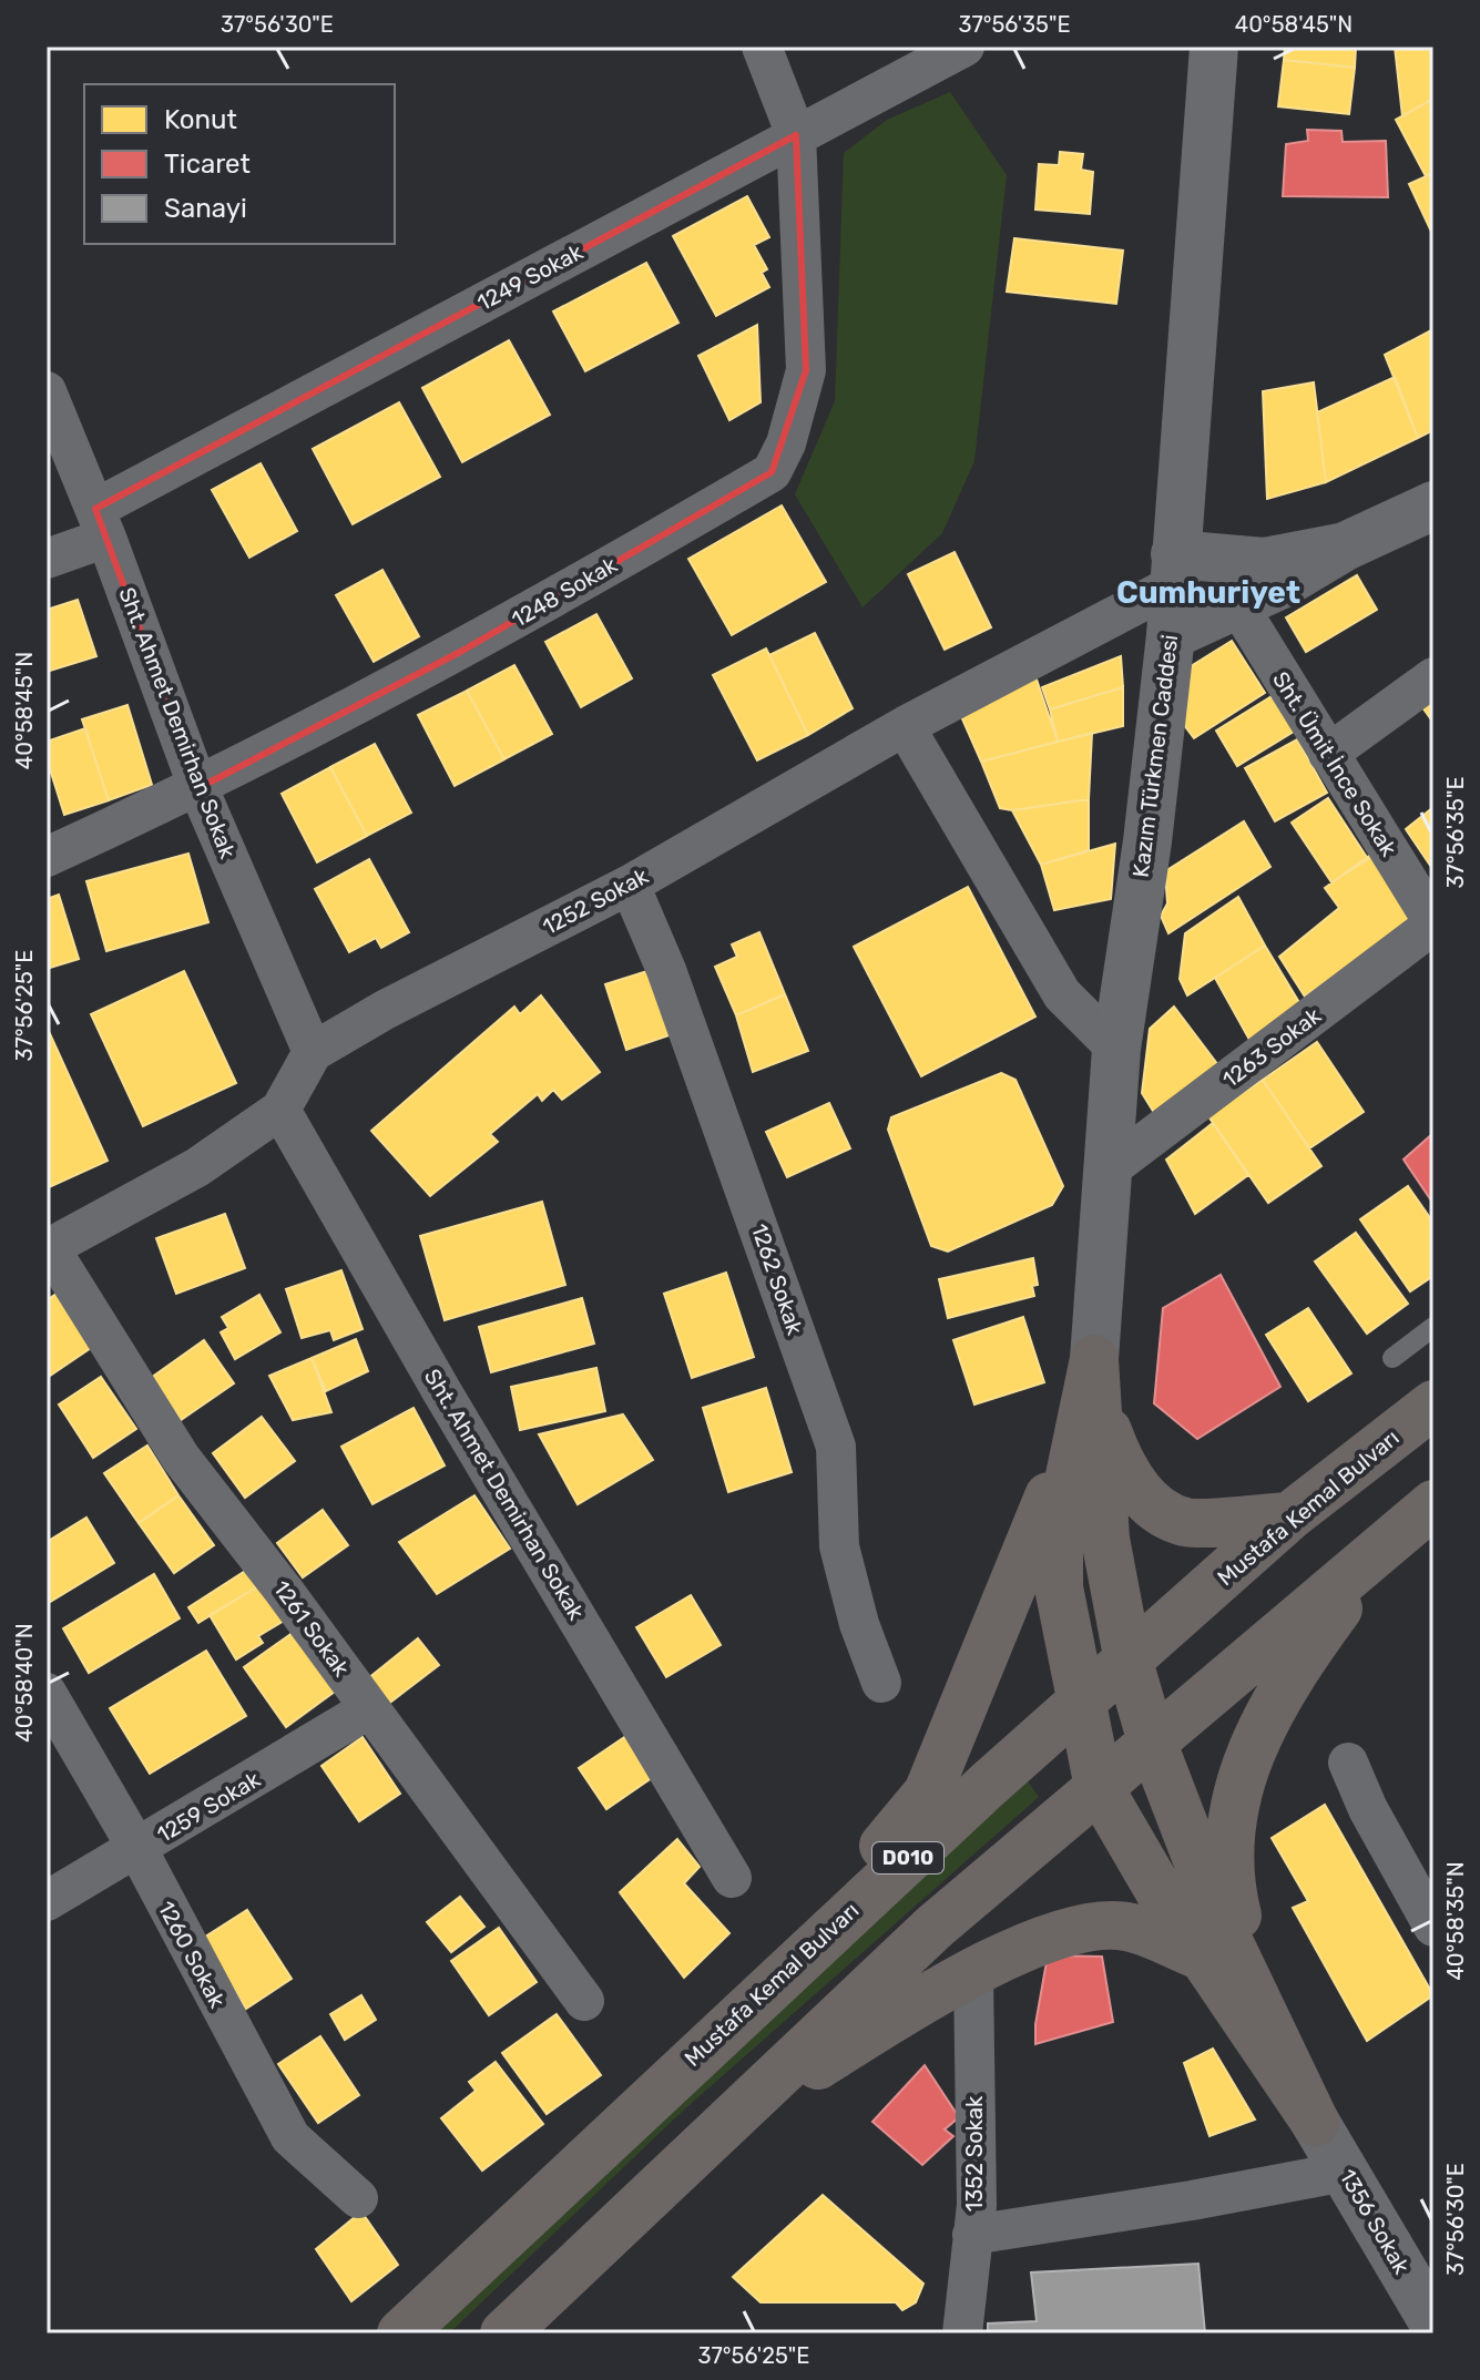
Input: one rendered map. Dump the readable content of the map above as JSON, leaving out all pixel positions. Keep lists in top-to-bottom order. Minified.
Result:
{"streets":{"highway":["Mustafa Kemal Bulvarı","D010"],"main road":["Kazım Türkmen Caddesi","1356 Sokak"],"street":["1249 Sokak","1248 Sokak","Sht. Ahmet Demirhan Sokak","Sht. Ümit İnce Sokak","1252 Sokak","1263 Sokak","1262 Sokak","1261 Sokak","1259 Sokak","1260 Sokak","1352 Sokak"]},"crossings":[["1249 Sokak","1248 Sokak"],["1249 Sokak","Sht. Ahmet Demirhan Sokak"],["1248 Sokak","Sht. Ahmet Demirhan Sokak"],["Sht. Ahmet Demirhan Sokak","1252 Sokak"],["Kazım Türkmen Caddesi","1252 Sokak"],["Kazım Türkmen Caddesi","1263 Sokak"],["Sht. Ümit İnce Sokak","1263 Sokak"],["1252 Sokak","1262 Sokak"],["1261 Sokak","1259 Sokak"],["1259 Sokak","1260 Sokak"]],"districts":["Cumhuriyet"],"legend":["Konut","Ticaret","Sanayi"],"coordinates":["37°56'30\"E","37°56'35\"E","40°58'45\"N","37°56'25\"E","40°58'40\"N","40°58'35\"N"]}
